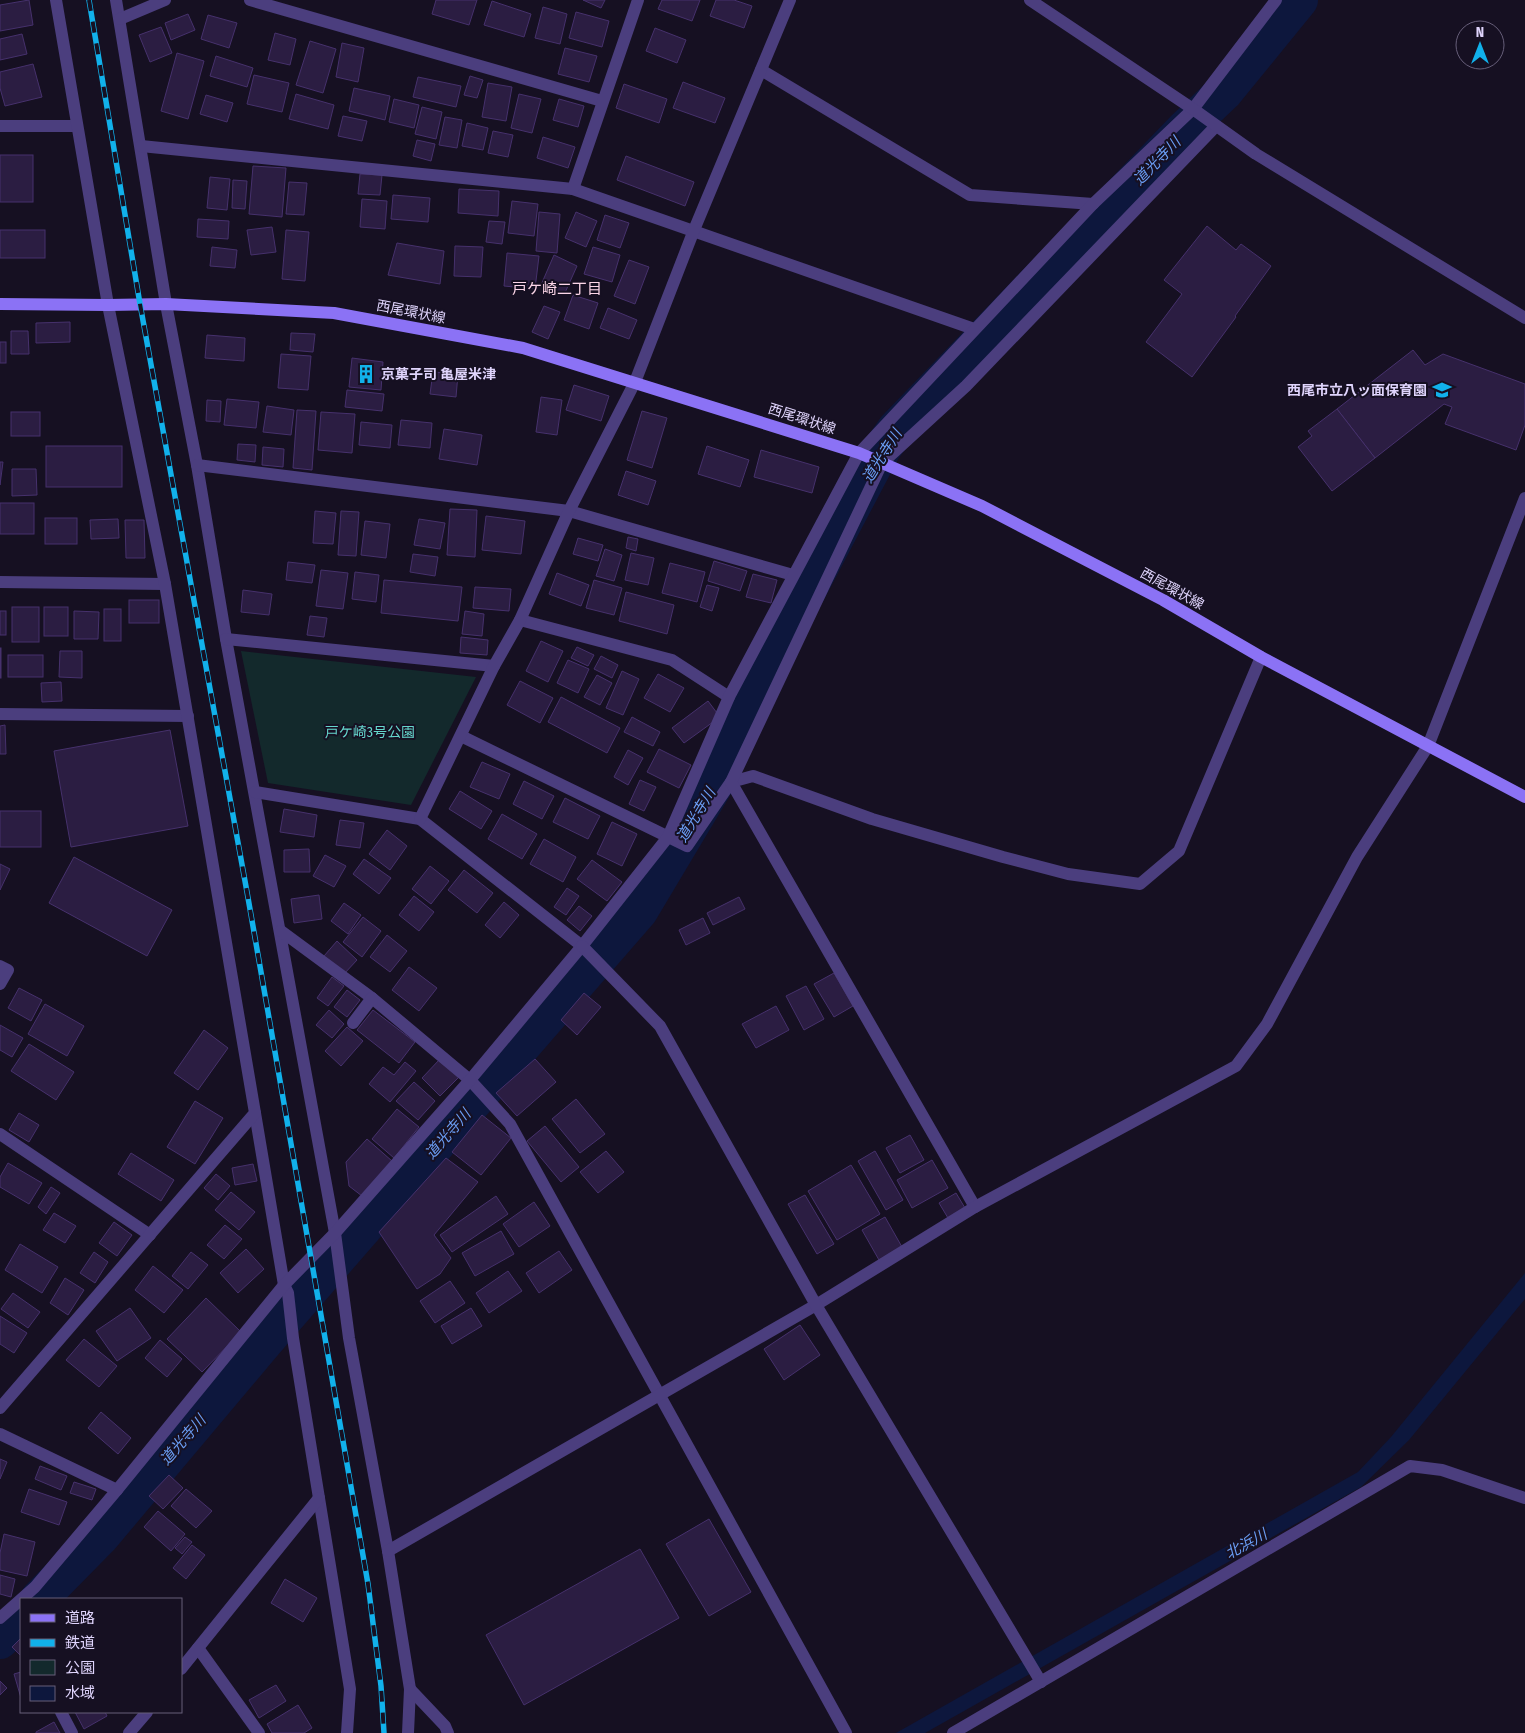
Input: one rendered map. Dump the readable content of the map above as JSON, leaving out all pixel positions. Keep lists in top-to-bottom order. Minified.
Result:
{"streets":{"main road":["西尾環状線"]},"districts":["戸ケ崎二丁目"],"water":["道光寺川","北浜川"],"parks":["戸ケ崎3号公園"],"places":{"building":["京菓子司 亀屋米津"],"school or university":["西尾市立八ッ面保育園"]},"legend":["道路","鉄道","公園","水域"],"north":"top"}
